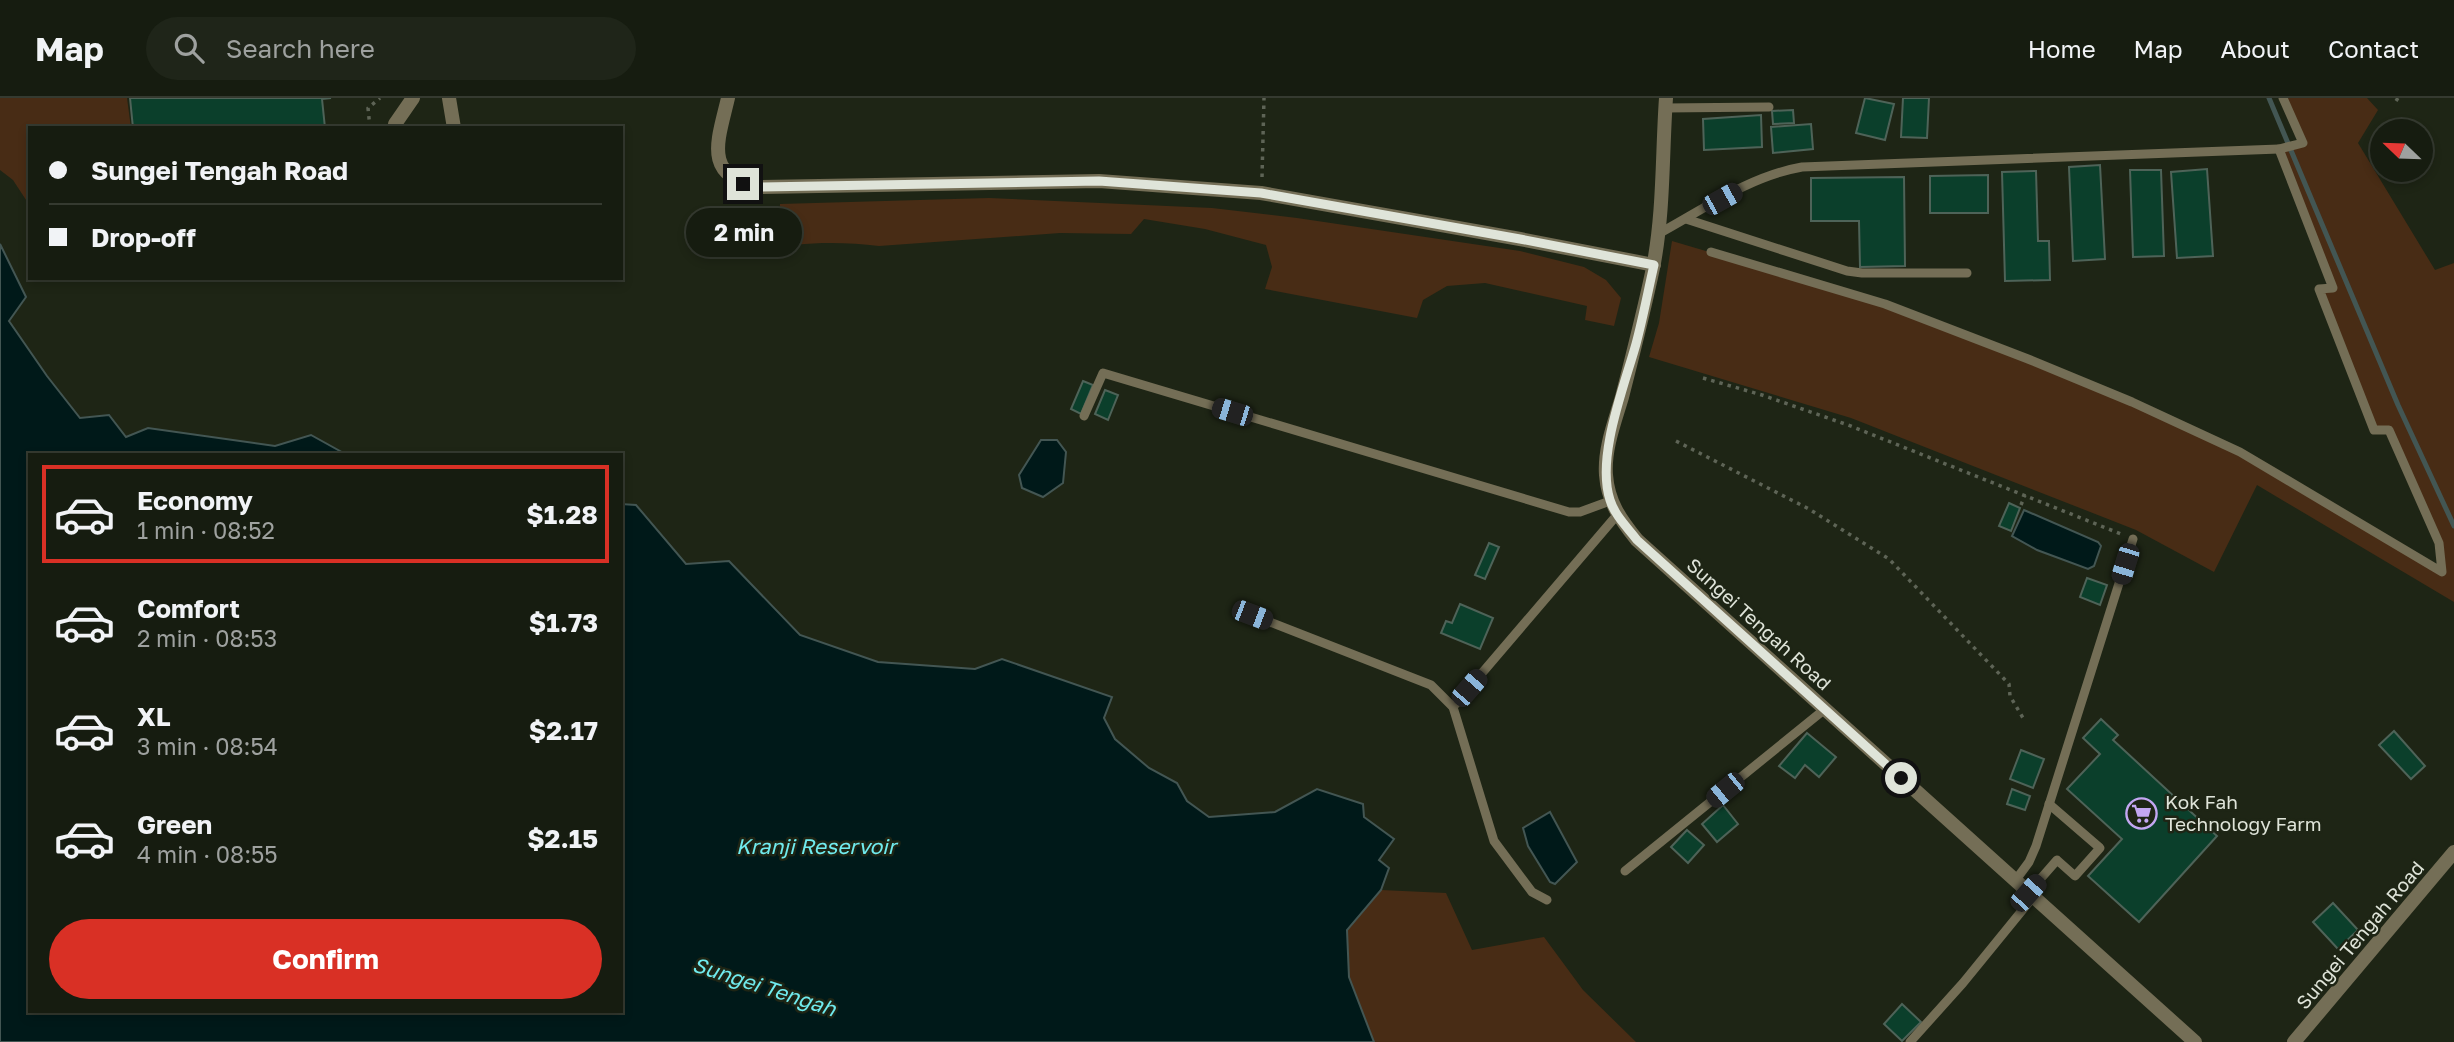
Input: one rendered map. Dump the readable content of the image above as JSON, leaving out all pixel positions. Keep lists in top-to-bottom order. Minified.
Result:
{"streets":{"street":["Sungei Tengah Road"]},"water":["Kranji Reservoir","Sungei Tengah"],"places":{"supermarket":["Kok Fah Technology Farm"]},"north":"top left","page":{"header":"Map","search":"Search here","nav":["Home","Map","About","Contact"],"banner":["Sungei Tengah Road","Drop-off"],"bubble":"2 min","list":[{"name":"Economy","note":"1 min · 08:52","value":"$1.28"},{"name":"Comfort","note":"2 min · 08:53","value":"$1.73"},{"name":"XL","note":"3 min · 08:54","value":"$2.17"},{"name":"Green","note":"4 min · 08:55","value":"$2.15"}],"buttons":"Confirm"}}
